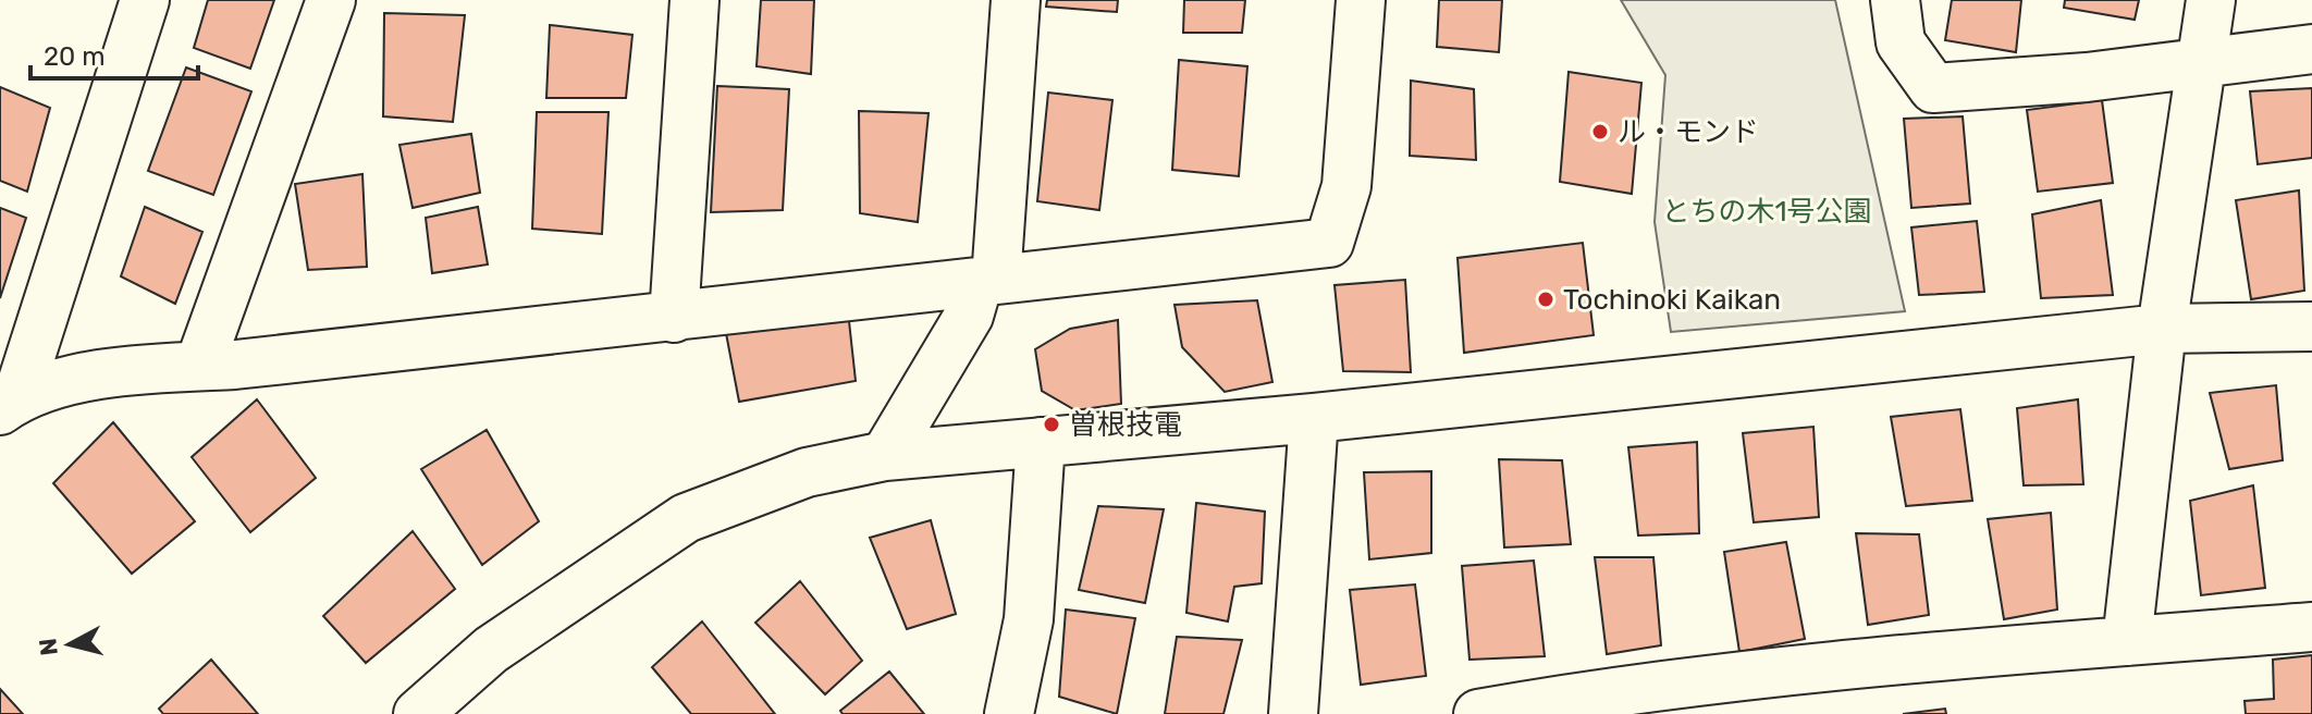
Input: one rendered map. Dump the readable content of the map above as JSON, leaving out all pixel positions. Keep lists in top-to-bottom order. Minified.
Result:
{"parks":["とちの木1号公園"],"places":["ル・モンド","Tochinoki Kaikan","曽根技電"],"scale_bar":"20 m","north":"left"}
